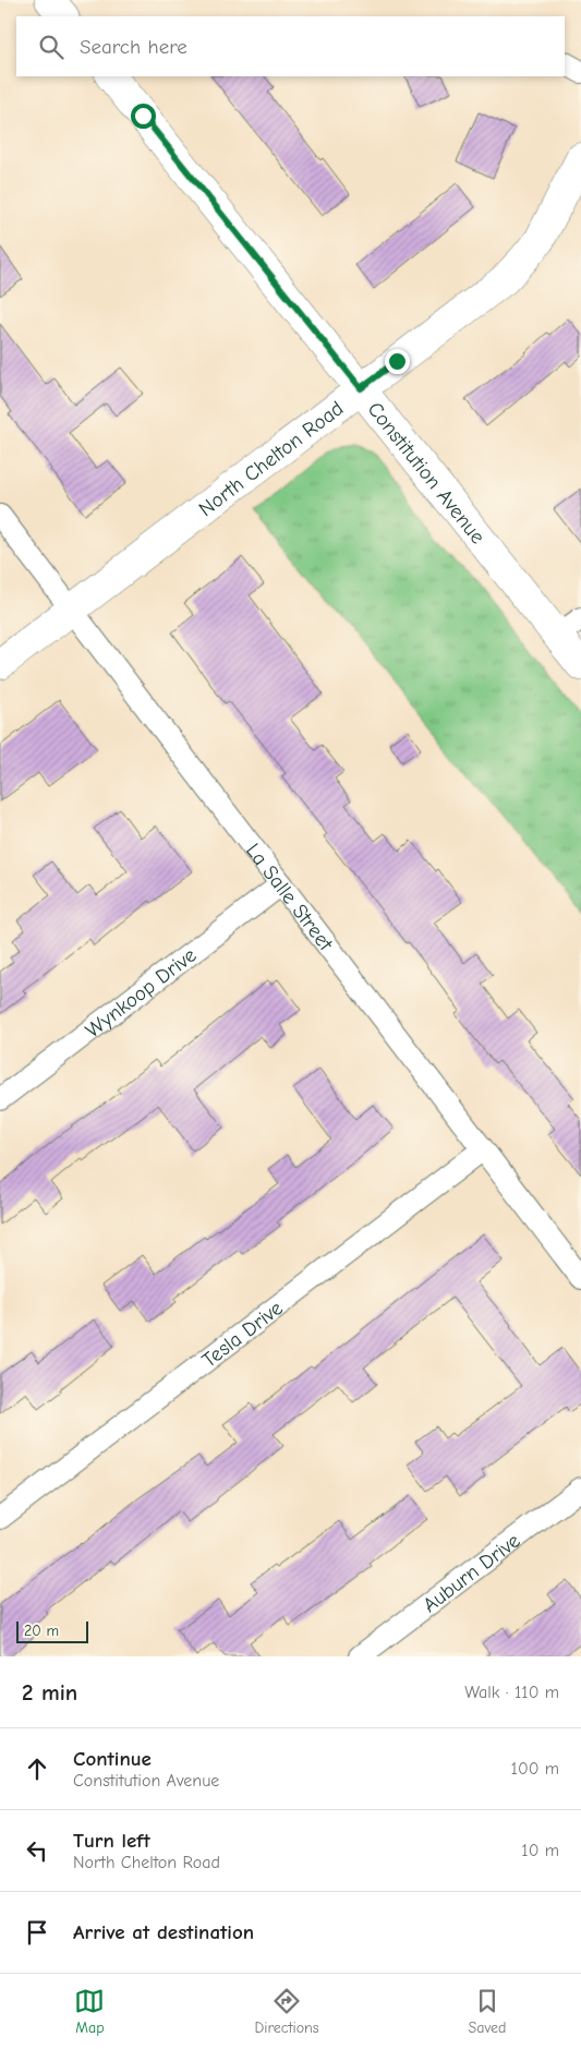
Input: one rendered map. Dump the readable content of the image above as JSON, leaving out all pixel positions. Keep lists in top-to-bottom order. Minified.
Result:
{"streets":{"main road":["North Chelton Road","Constitution Avenue"],"street":["La Salle Street","Wynkoop Drive","Tesla Drive","Auburn Drive"]},"crossings":[["North Chelton Road","Constitution Avenue"],["North Chelton Road","La Salle Street"],["La Salle Street","Wynkoop Drive"],["La Salle Street","Tesla Drive"]],"scale_bar":"20 m","page":{"search":"Search here","scale":"20 m","heading":["2 min","Walk · 110 m"],"list":[["Continue","Constitution Avenue","100 m"],["Turn left","North Chelton Road","10 m"],"Arrive at destination"],"nav":["Map","Directions","Saved"]}}
